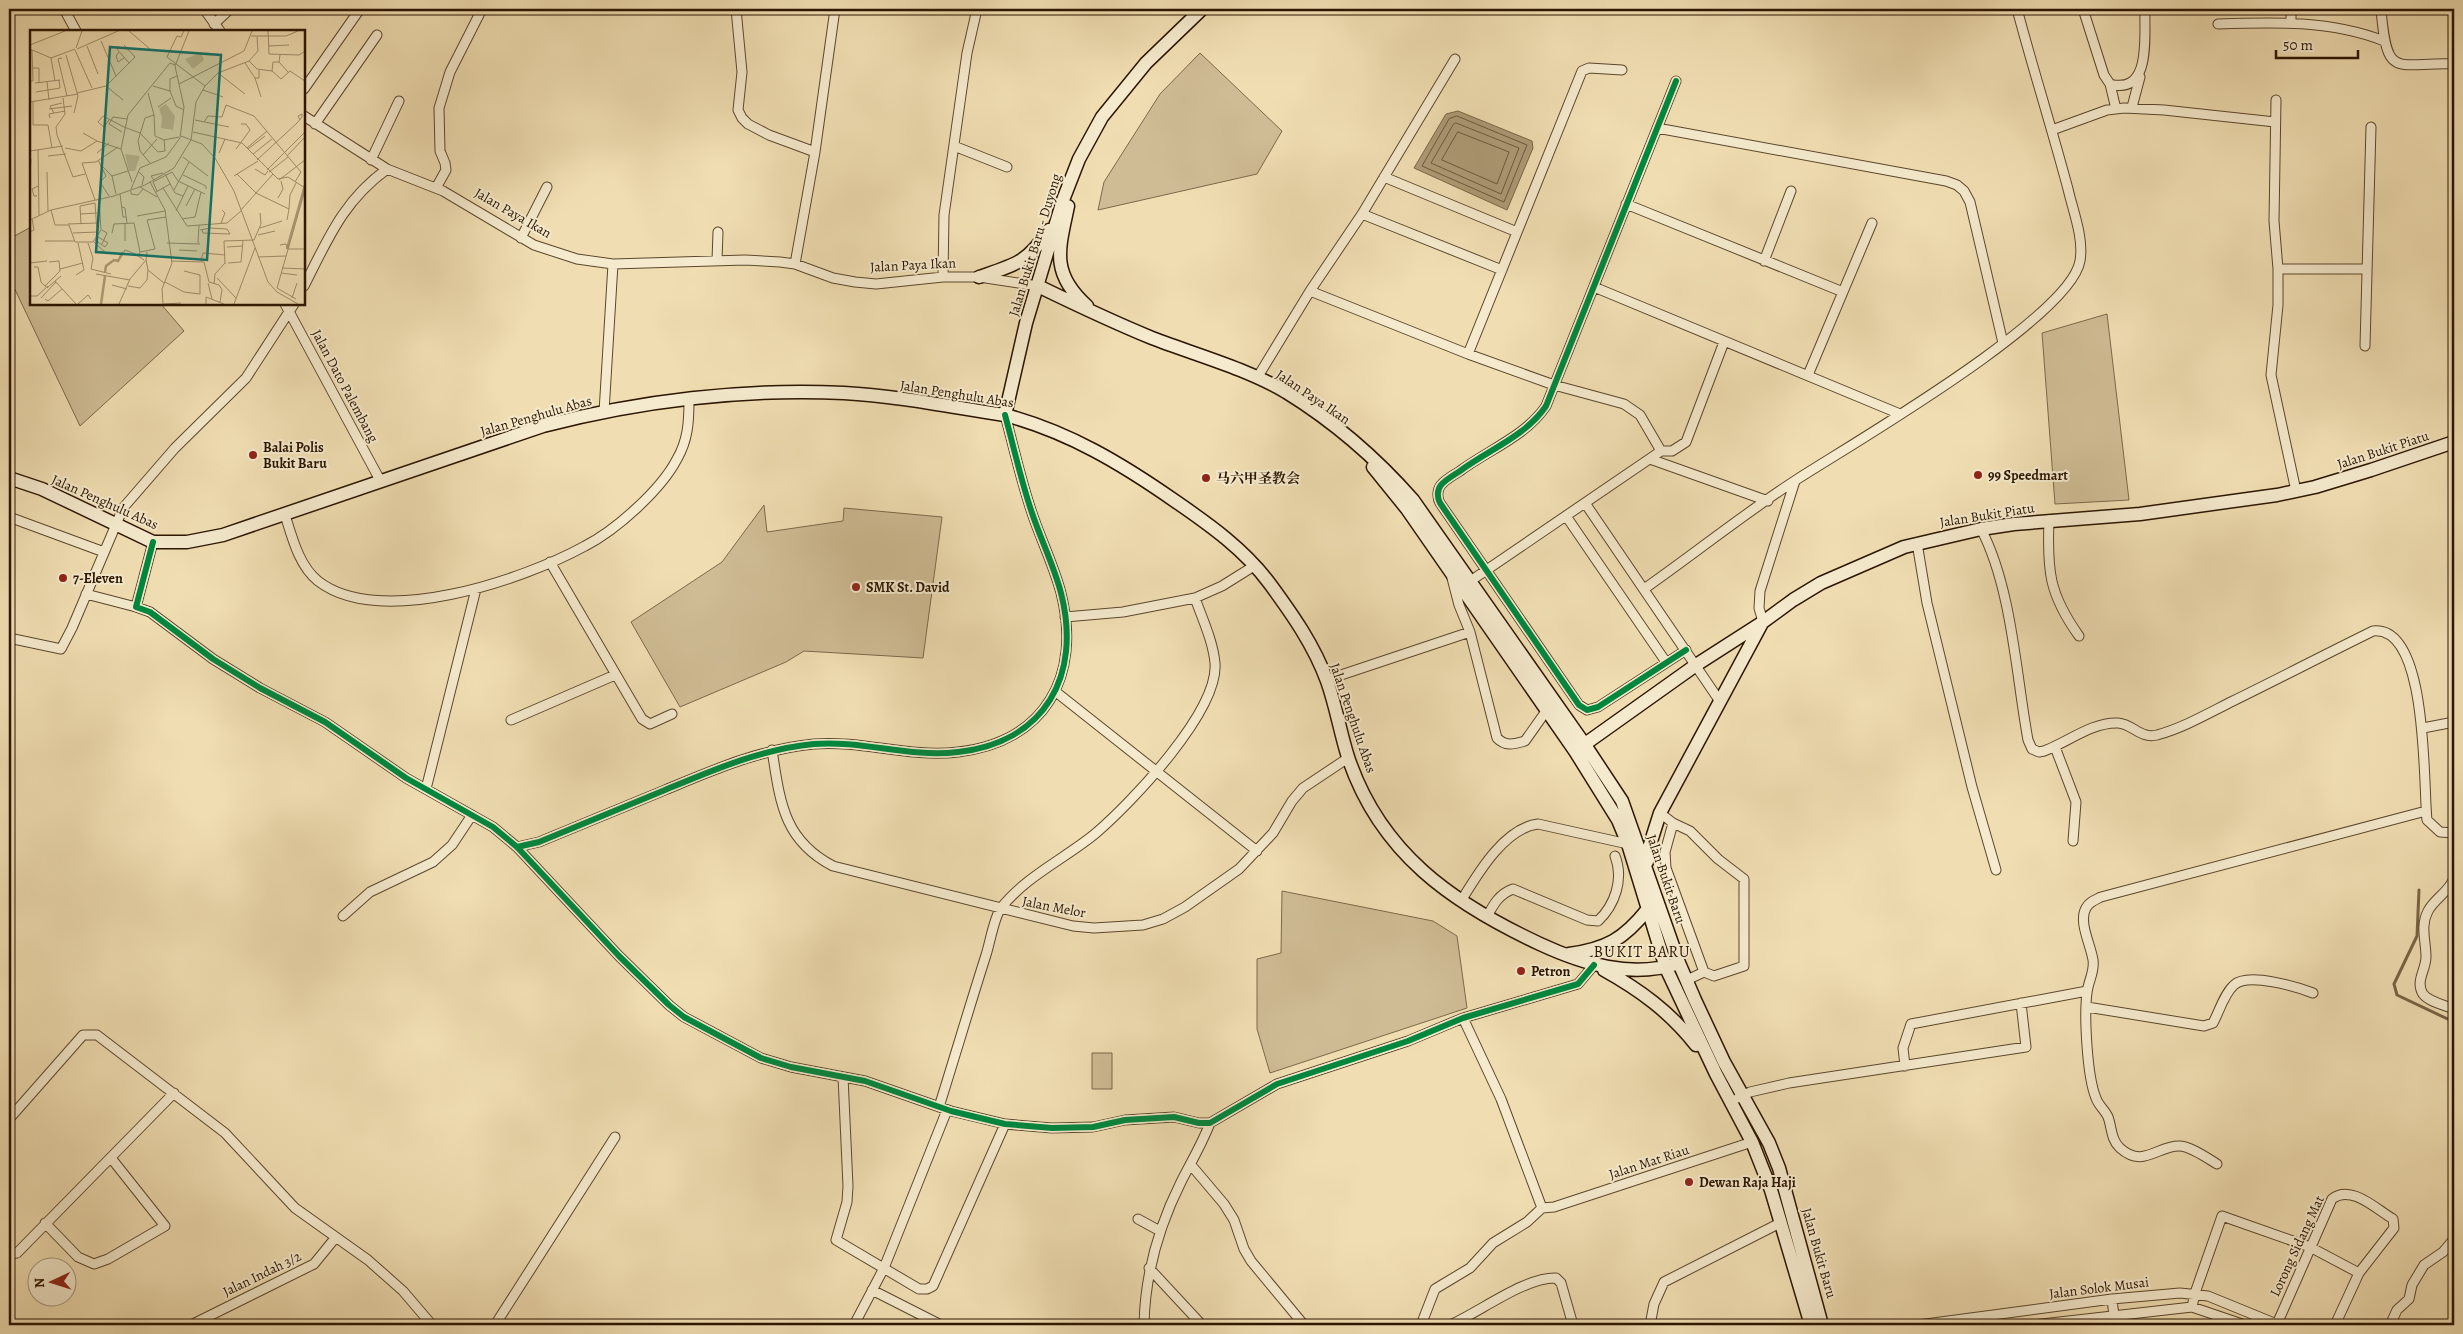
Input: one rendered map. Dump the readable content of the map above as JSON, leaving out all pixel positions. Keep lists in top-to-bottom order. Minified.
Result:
{"streets":{"main road":["Jalan Paya Ikan","Jalan Bukit Baru - Duyong","Jalan Penghulu Abas","Jalan Bukit Piatu","Jalan Bukit Baru"],"street":["Jalan Dato Palembang","Jalan Melor","Jalan Mat Riau","Lorong Sidang Mat","Jalan Indah 3/2","Jalan Solok Musai"]},"crossings":[["Jalan Paya Ikan","Jalan Bukit Baru - Duyong"],["Jalan Paya Ikan","Jalan Bukit Baru"],["Jalan Bukit Baru - Duyong","Jalan Penghulu Abas"],["Jalan Dato Palembang","Jalan Penghulu Abas"],["Jalan Penghulu Abas","Jalan Bukit Baru"],["Jalan Penghulu Abas","Jalan Melor"],["Jalan Bukit Piatu","Jalan Bukit Baru"],["Jalan Bukit Baru","Jalan Mat Riau"],["Lorong Sidang Mat","Jalan Solok Musai"]],"districts":["BUKIT BARU"],"places":["Balai Polis Bukit Baru","99 Speedmart","马六甲圣教会","7-Eleven","SMK St. David","Petron","Dewan Raja Haji"],"scale_bar":"50 m","north":"left"}
